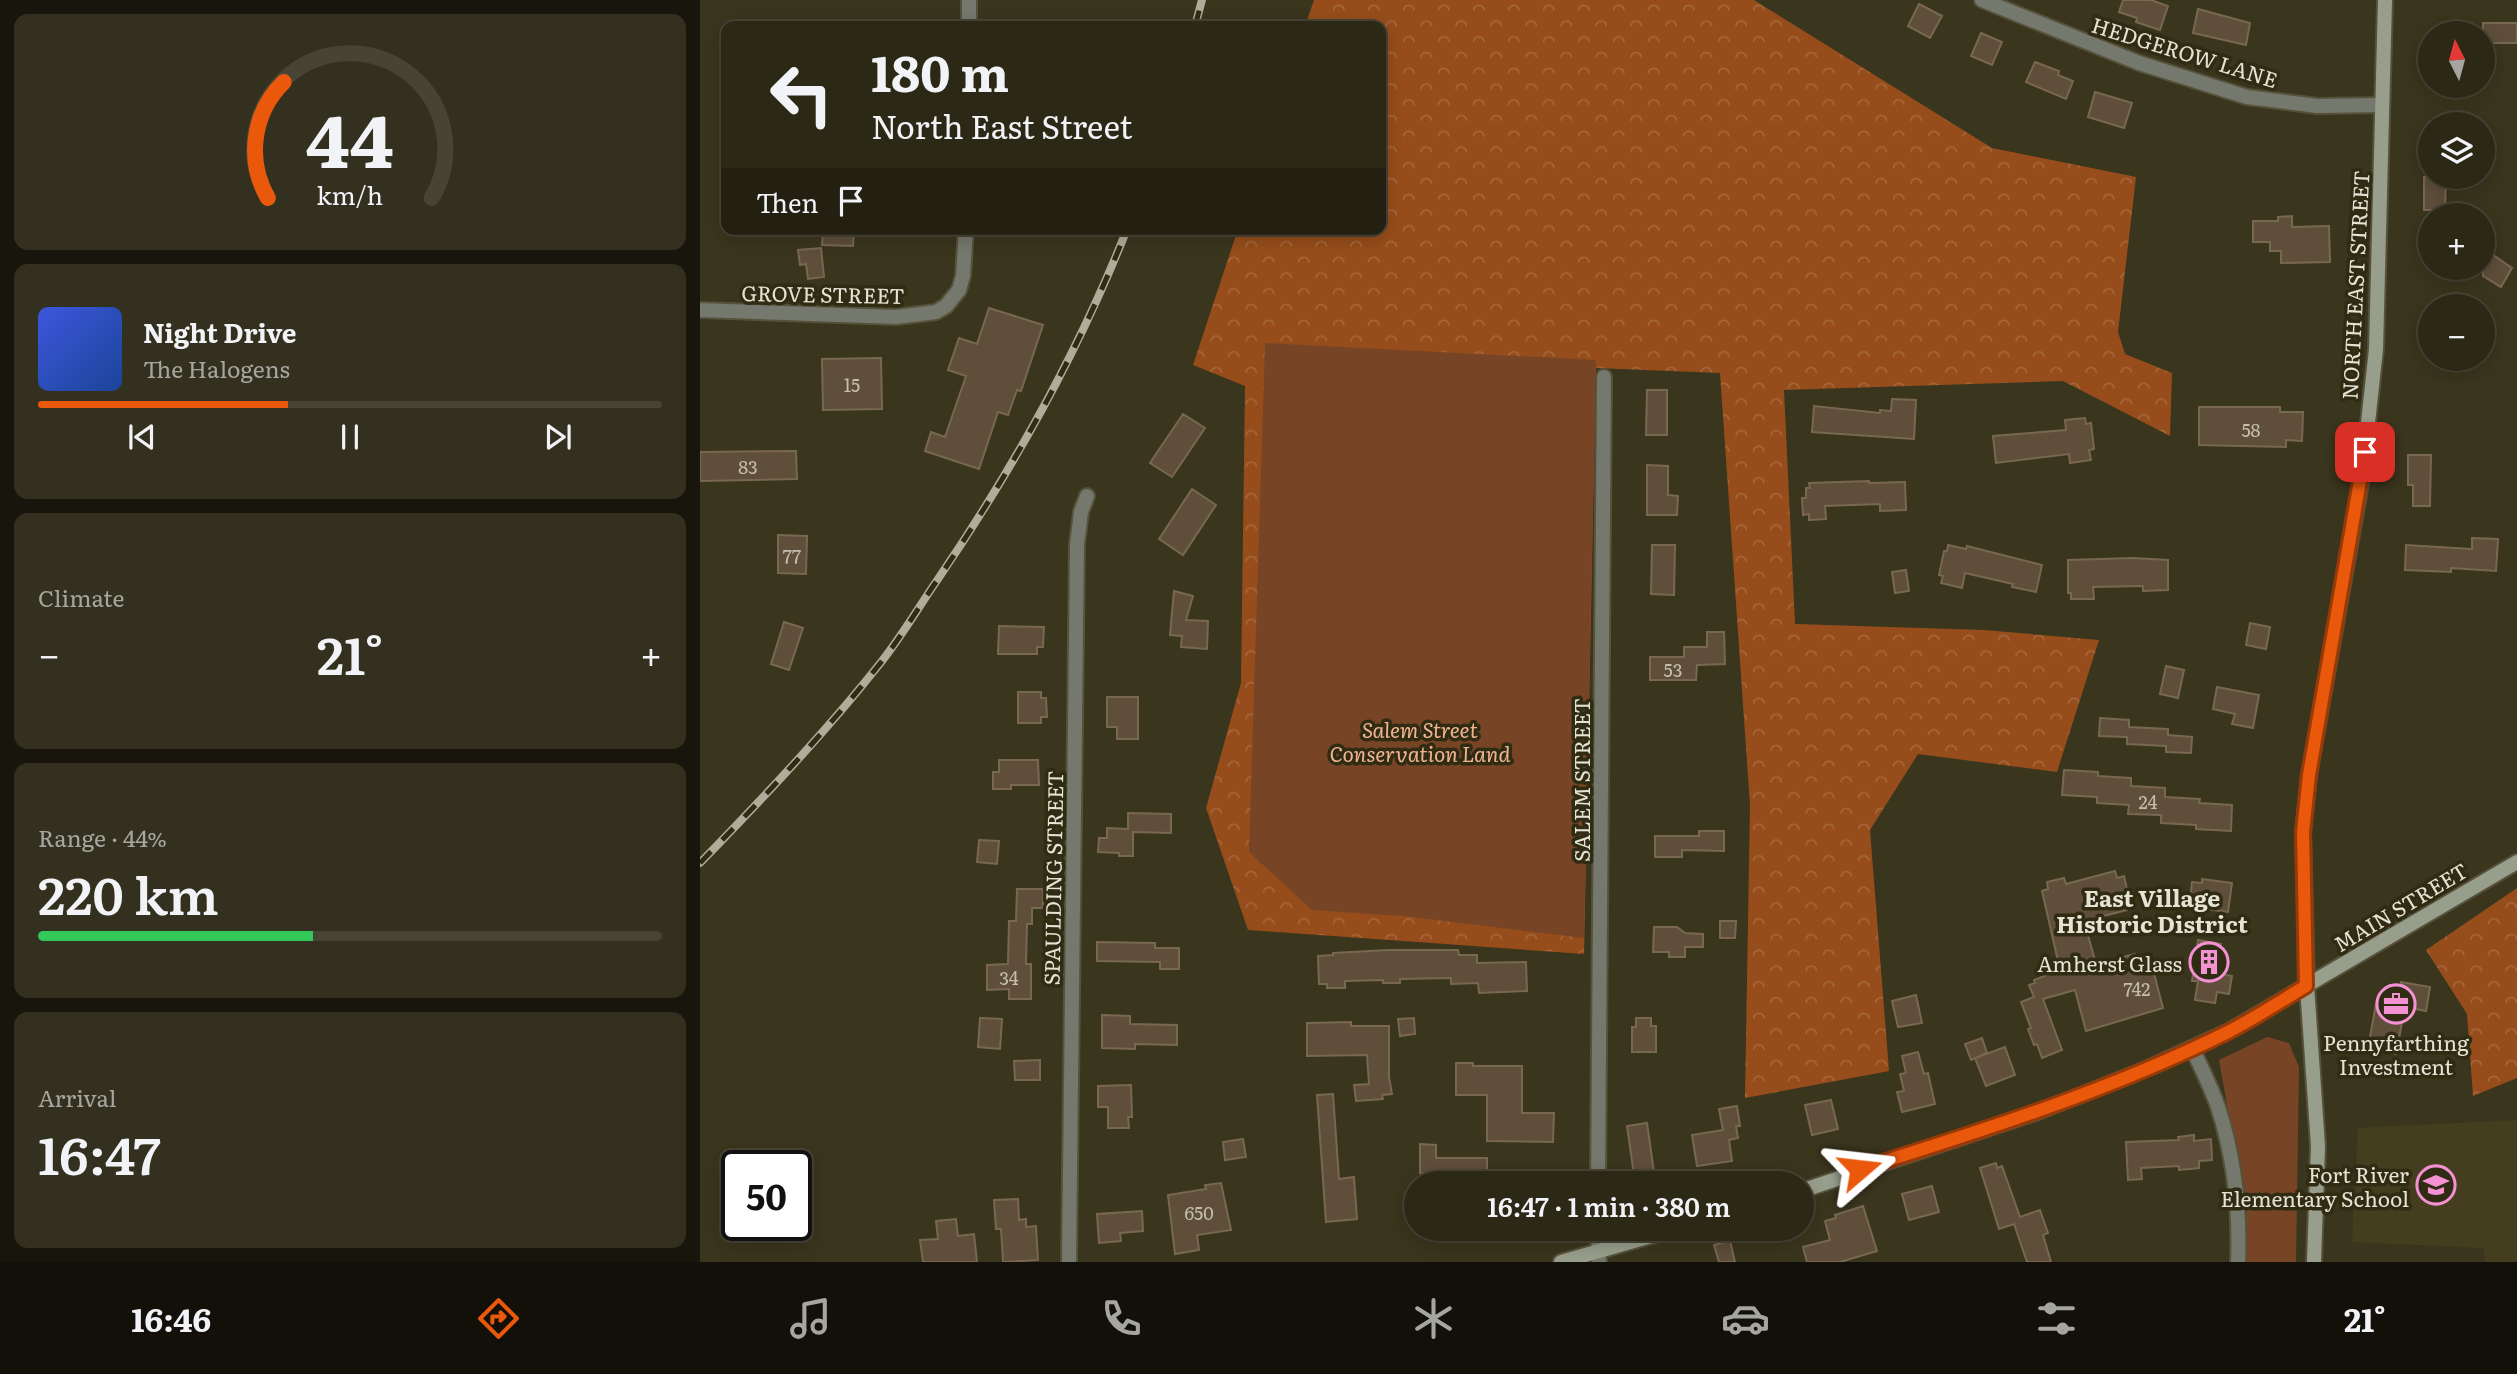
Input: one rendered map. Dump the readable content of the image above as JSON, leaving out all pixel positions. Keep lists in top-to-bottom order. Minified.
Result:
{"streets":{"main road":["NORTH EAST STREET","MAIN STREET"],"street":["HEDGEROW LANE","GROVE STREET","SALEM STREET","SPAULDING STREET"]},"crossings":[["HEDGEROW LANE","NORTH EAST STREET"],["NORTH EAST STREET","MAIN STREET"]],"districts":["East Village Historic District"],"parks":["Salem Street Conservation Land"],"places":{"building":["Amherst Glass"],"office":["Pennyfarthing Investment"],"school or university":["Fort River Elementary School"]},"house_numbers":["15","58","83","77","53","24","34","742","650"],"north":"top","page":{"map_buttons":["+","−"],"turn":["180 m","North East Street"],"then":"Then","song":["Night Drive","The Halogens"],"tile":["Climate",["Range · 44%","220 km"],["Arrival","16:47"]],"heat":["−","21°","+"],"limit":"50","trip":"16:47 · 1 min · 380 m","tabs":["16:46","21°"],"gauge":["44","km/h"]}}
